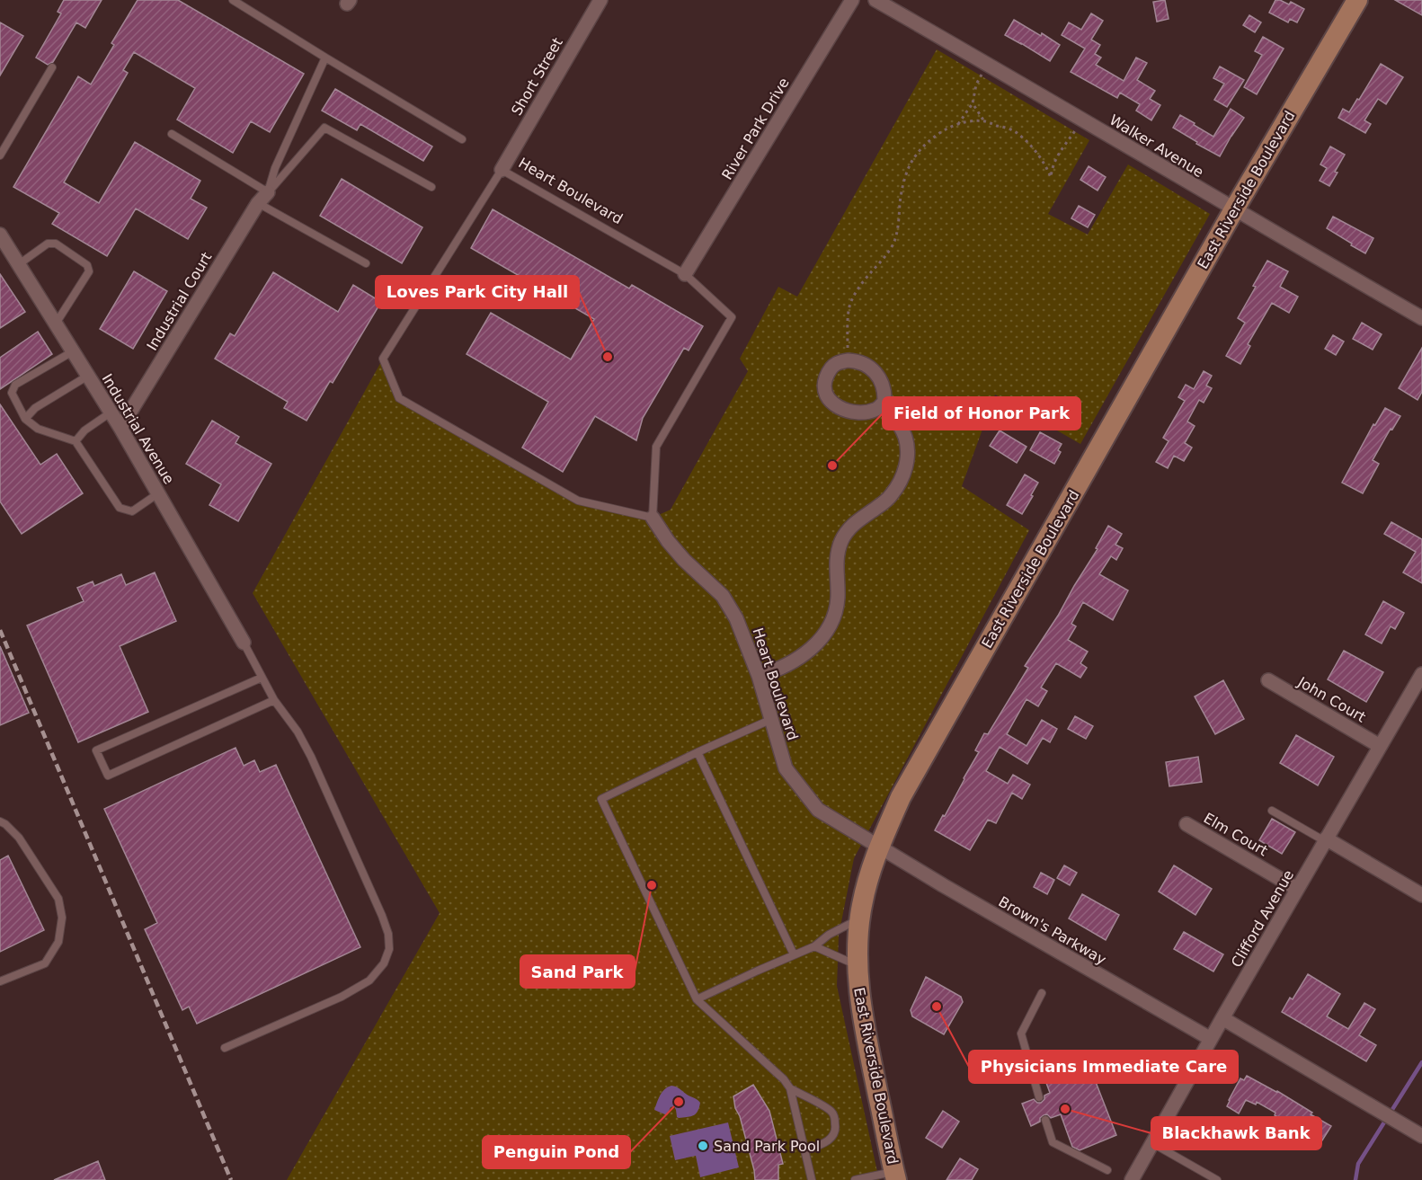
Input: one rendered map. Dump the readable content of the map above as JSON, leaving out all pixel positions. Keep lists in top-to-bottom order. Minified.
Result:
{"streets":{"main road":["East Riverside Boulevard"],"street":["Short Street","River Park Drive","Walker Avenue","Heart Boulevard","Industrial Court","Industrial Avenue","John Court","Elm Court","Clifford Avenue","Brown's Parkway"]},"crossings":[["Short Street","Heart Boulevard"],["River Park Drive","Heart Boulevard"],["Walker Avenue","East Riverside Boulevard"],["East Riverside Boulevard","Heart Boulevard"],["East Riverside Boulevard","Brown's Parkway"],["Heart Boulevard","Brown's Parkway"],["Industrial Court","Industrial Avenue"],["John Court","Clifford Avenue"],["Elm Court","Clifford Avenue"],["Clifford Avenue","Brown's Parkway"]],"places":["Loves Park City Hall","Field of Honor Park","Sand Park","Physicians Immediate Care","Penguin Pond","Blackhawk Bank","Sand Park Pool"]}
